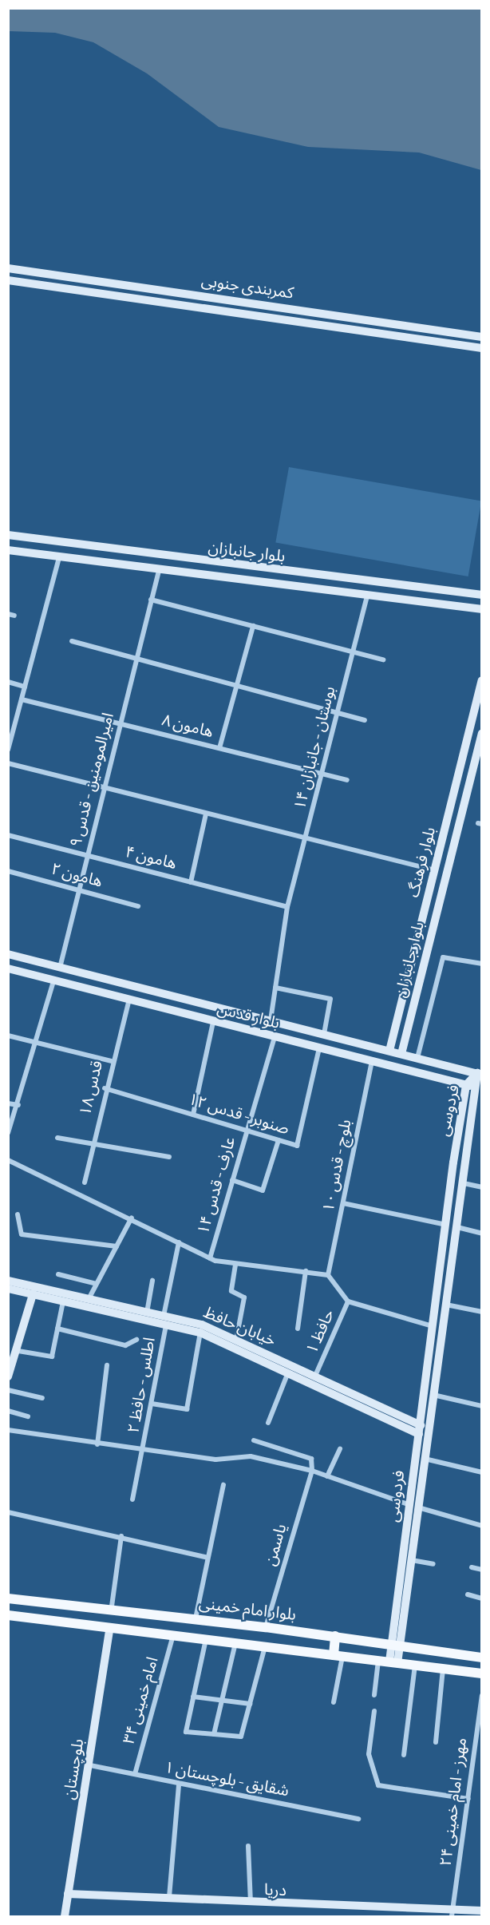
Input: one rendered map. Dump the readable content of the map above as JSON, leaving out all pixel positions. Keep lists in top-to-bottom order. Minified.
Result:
{"streets":{"main road":["بلوار امام خمینی"],"street":["کمربندی جنوبی","بلوار جانبازان","هامون ۸","بوستان - جانبازان ۱۴","امیرالمومنین - قدس ۹","هامون ۴","بلوار فرهنگ","هامون ۲","بلوار قدس","قدس ۱۸","فردوسی","صنوبر - قدس ۱۲","بلوچ - قدس ۱۰","عارف - قدس ۱۴","خیابان حافظ","حافظ ۱","اطلس - حافظ ۲","یاسمن","امام خمینی ۳۴","بلوچستان","شقایق - بلوچستان ۱","مهرز - امام خمینی ۲۴","دریا"]},"crossings":[["بلوار جانبازان","بوستان - جانبازان ۱۴"],["بلوار جانبازان","امیرالمومنین - قدس ۹"],["بلوار جانبازان","بلوار قدس"],["هامون ۸","بوستان - جانبازان ۱۴"],["هامون ۸","امیرالمومنین - قدس ۹"],["بوستان - جانبازان ۱۴","هامون ۴"],["بوستان - جانبازان ۱۴","بلوار قدس"],["امیرالمومنین - قدس ۹","هامون ۴"],["امیرالمومنین - قدس ۹","هامون ۲"],["امیرالمومنین - قدس ۹","بلوار قدس"],["بلوار فرهنگ","بلوار قدس"],["بلوار قدس","قدس ۱۸"],["بلوار قدس","فردوسی"],["بلوار قدس","صنوبر - قدس ۱۲"],["بلوار قدس","بلوچ - قدس ۱۰"],["بلوار قدس","عارف - قدس ۱۴"],["قدس ۱۸","صنوبر - قدس ۱۲"],["فردوسی","خیابان حافظ"],["فردوسی","بلوار امام خمینی"],["صنوبر - قدس ۱۲","عارف - قدس ۱۴"],["بلوچ - قدس ۱۰","حافظ ۱"],["خیابان حافظ","حافظ ۱"],["خیابان حافظ","اطلس - حافظ ۲"],["یاسمن","بلوار امام خمینی"],["امام خمینی ۳۴","شقایق - بلوچستان ۱"],["بلوچستان","شقایق - بلوچستان ۱"],["بلوچستان","دریا"],["مهرز - امام خمینی ۲۴","دریا"]]}
